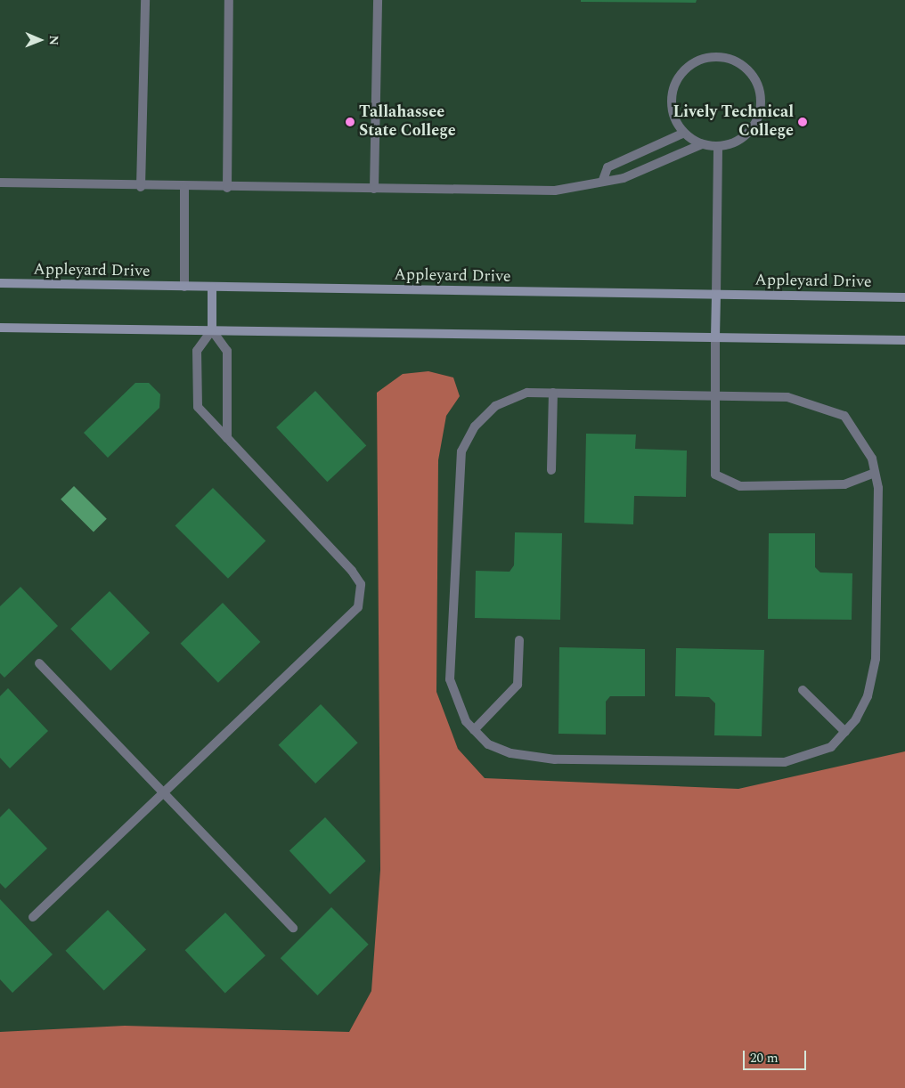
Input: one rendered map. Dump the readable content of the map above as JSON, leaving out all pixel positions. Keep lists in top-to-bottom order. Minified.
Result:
{"streets":{"main road":["Appleyard Drive"]},"places":["Tallahassee State College","Lively Technical College"],"scale_bar":"20 m","north":"right"}
